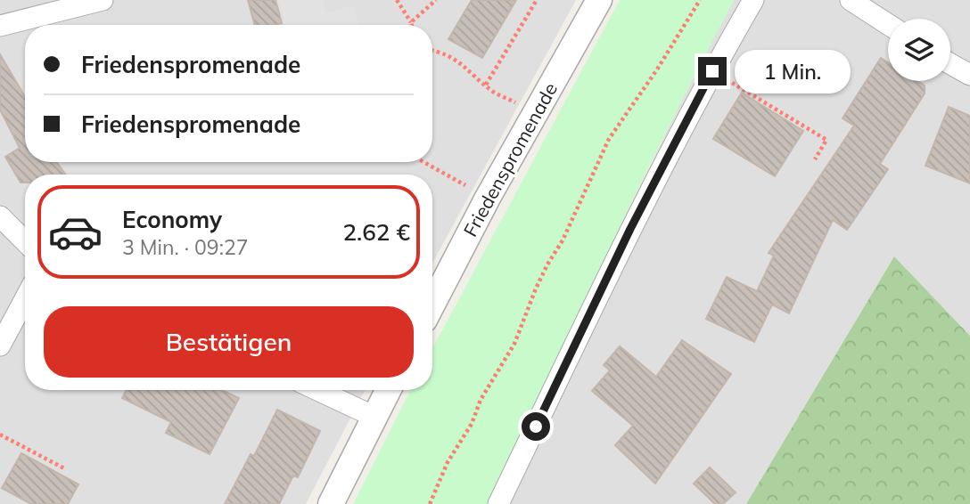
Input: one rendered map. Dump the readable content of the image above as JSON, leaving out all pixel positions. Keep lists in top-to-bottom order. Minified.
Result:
{"streets":{"street":["Friedenspromenade"]},"page":{"banner":["Friedenspromenade","Friedenspromenade"],"bubble":"1 Min.","list":[{"name":"Economy","note":"3 Min. · 09:27","value":"2.62 €"}],"buttons":"Bestätigen"}}
